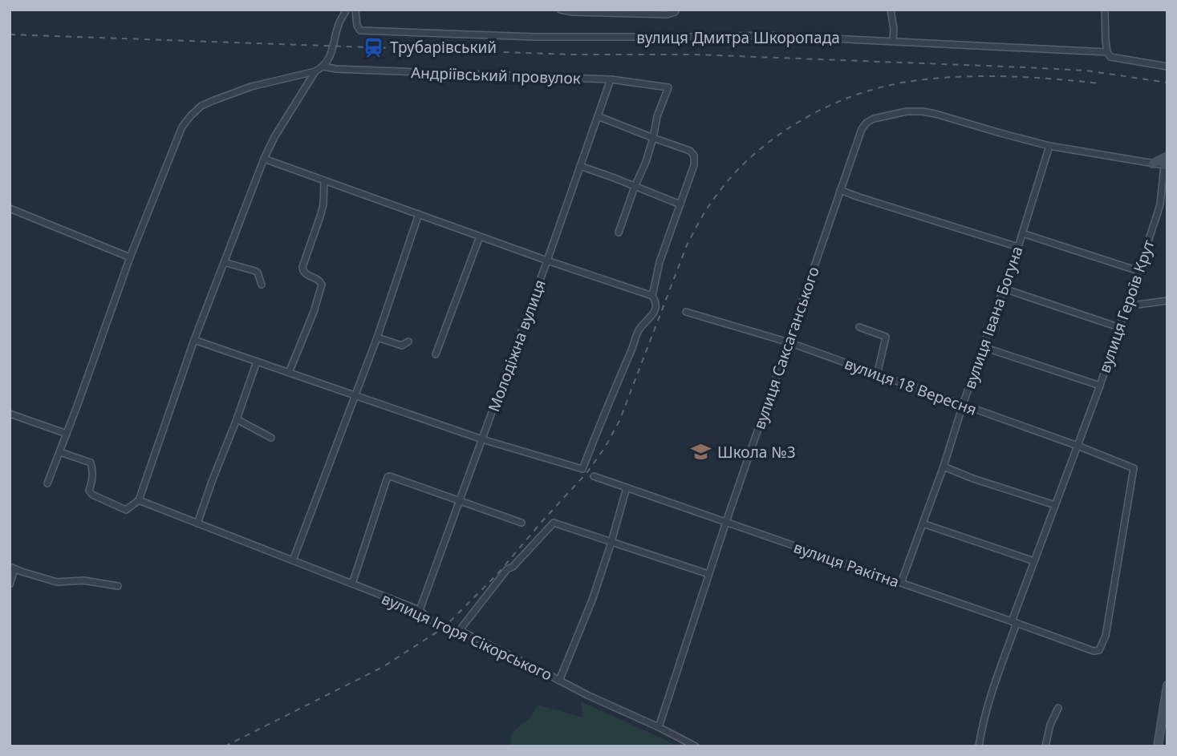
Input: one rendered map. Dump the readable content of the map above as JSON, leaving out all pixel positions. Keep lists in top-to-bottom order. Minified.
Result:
{"streets":{"street":["вулиця Дмитра Шкоропада","Андріївський провулок","вулиця Героїв Крут","вулиця Івана Богуна","Молодіжна вулиця","вулиця Саксаганського","вулиця 18 Вересня","вулиця Ракітна","вулиця Ігоря Сікорського"]},"crossings":[["Андріївський провулок","Молодіжна вулиця"],["вулиця Героїв Крут","вулиця 18 Вересня"],["вулиця Героїв Крут","вулиця Ракітна"],["вулиця Івана Богуна","вулиця Саксаганського"],["вулиця Івана Богуна","вулиця 18 Вересня"],["вулиця Івана Богуна","вулиця Ракітна"],["Молодіжна вулиця","вулиця Ігоря Сікорського"],["вулиця Саксаганського","вулиця 18 Вересня"],["вулиця Саксаганського","вулиця Ракітна"],["вулиця Саксаганського","вулиця Ігоря Сікорського"],["вулиця 18 Вересня","вулиця Ракітна"]],"places":{"station":["Трубарівський"],"school or university":["Школа №3"]}}
